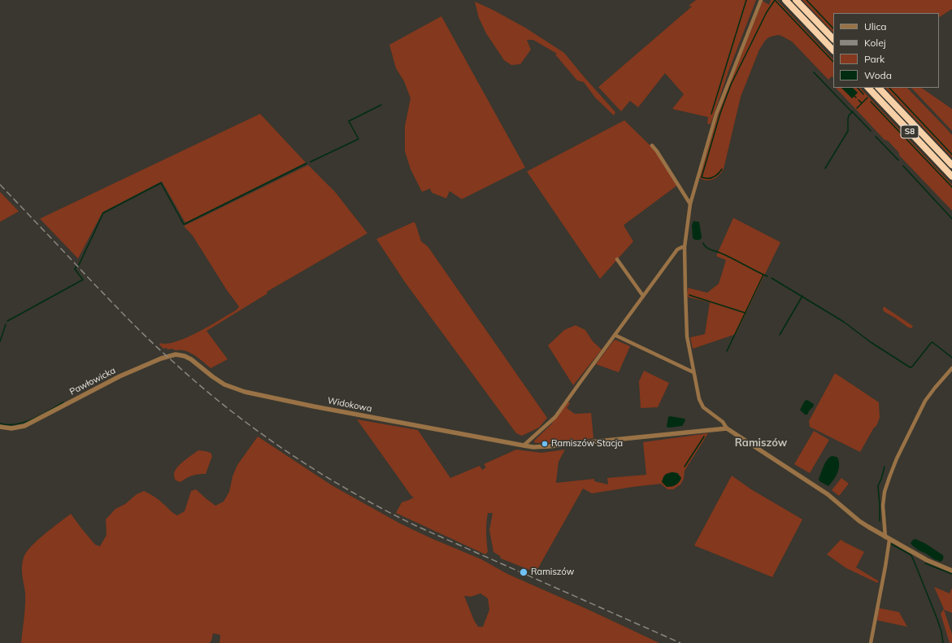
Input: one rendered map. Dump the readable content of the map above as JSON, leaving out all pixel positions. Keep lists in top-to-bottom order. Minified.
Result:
{"streets":{"highway":["S8"],"street":["Pawłowicka","Widokowa"]},"crossings":[["Pawłowicka","Widokowa"]],"districts":["Ramiszów"],"places":["Ramiszów Stacja","Ramiszów"],"legend":["Ulica","Kolej","Park","Woda"]}
